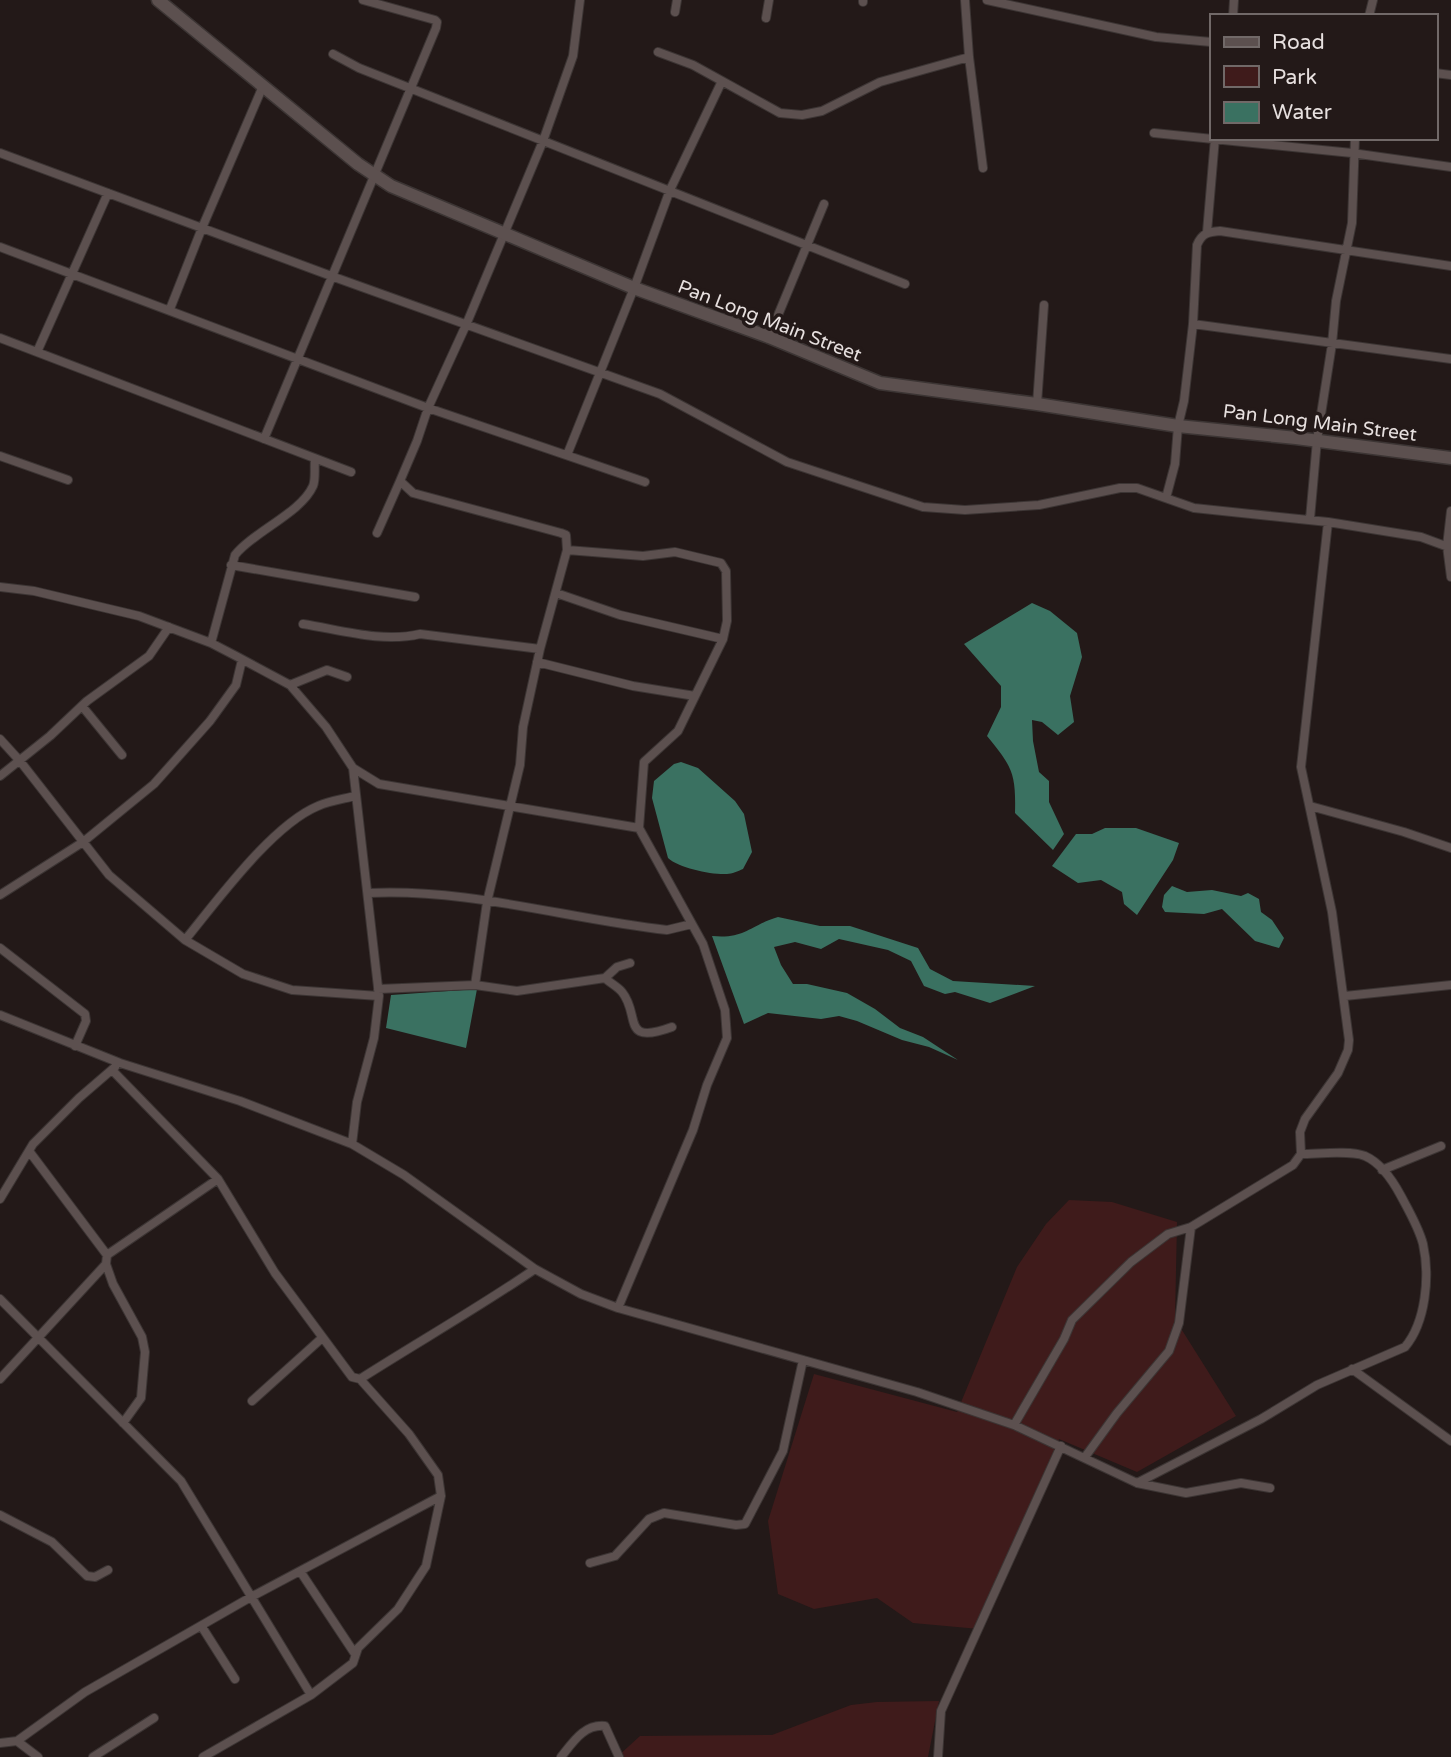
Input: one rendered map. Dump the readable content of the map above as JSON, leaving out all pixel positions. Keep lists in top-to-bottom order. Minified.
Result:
{"streets":{"street":["Pan Long Main Street"]},"legend":["Road","Park","Water"]}
